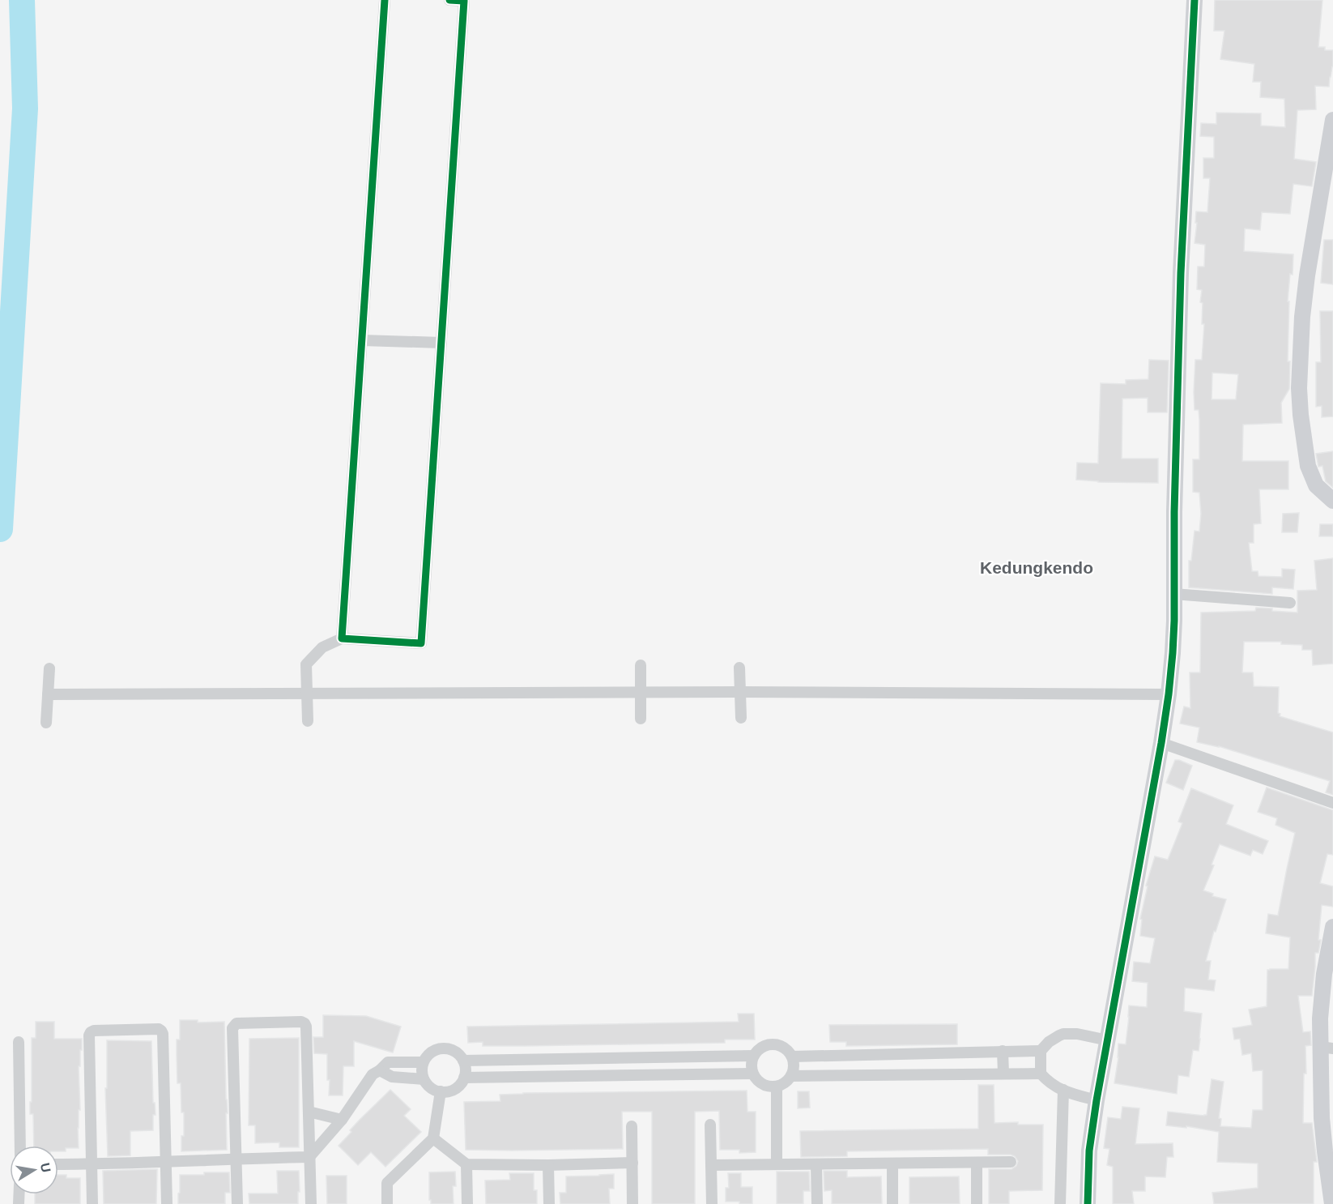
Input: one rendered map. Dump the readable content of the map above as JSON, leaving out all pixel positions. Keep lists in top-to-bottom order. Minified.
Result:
{"districts":["Kedungkendo"],"north":"right"}
